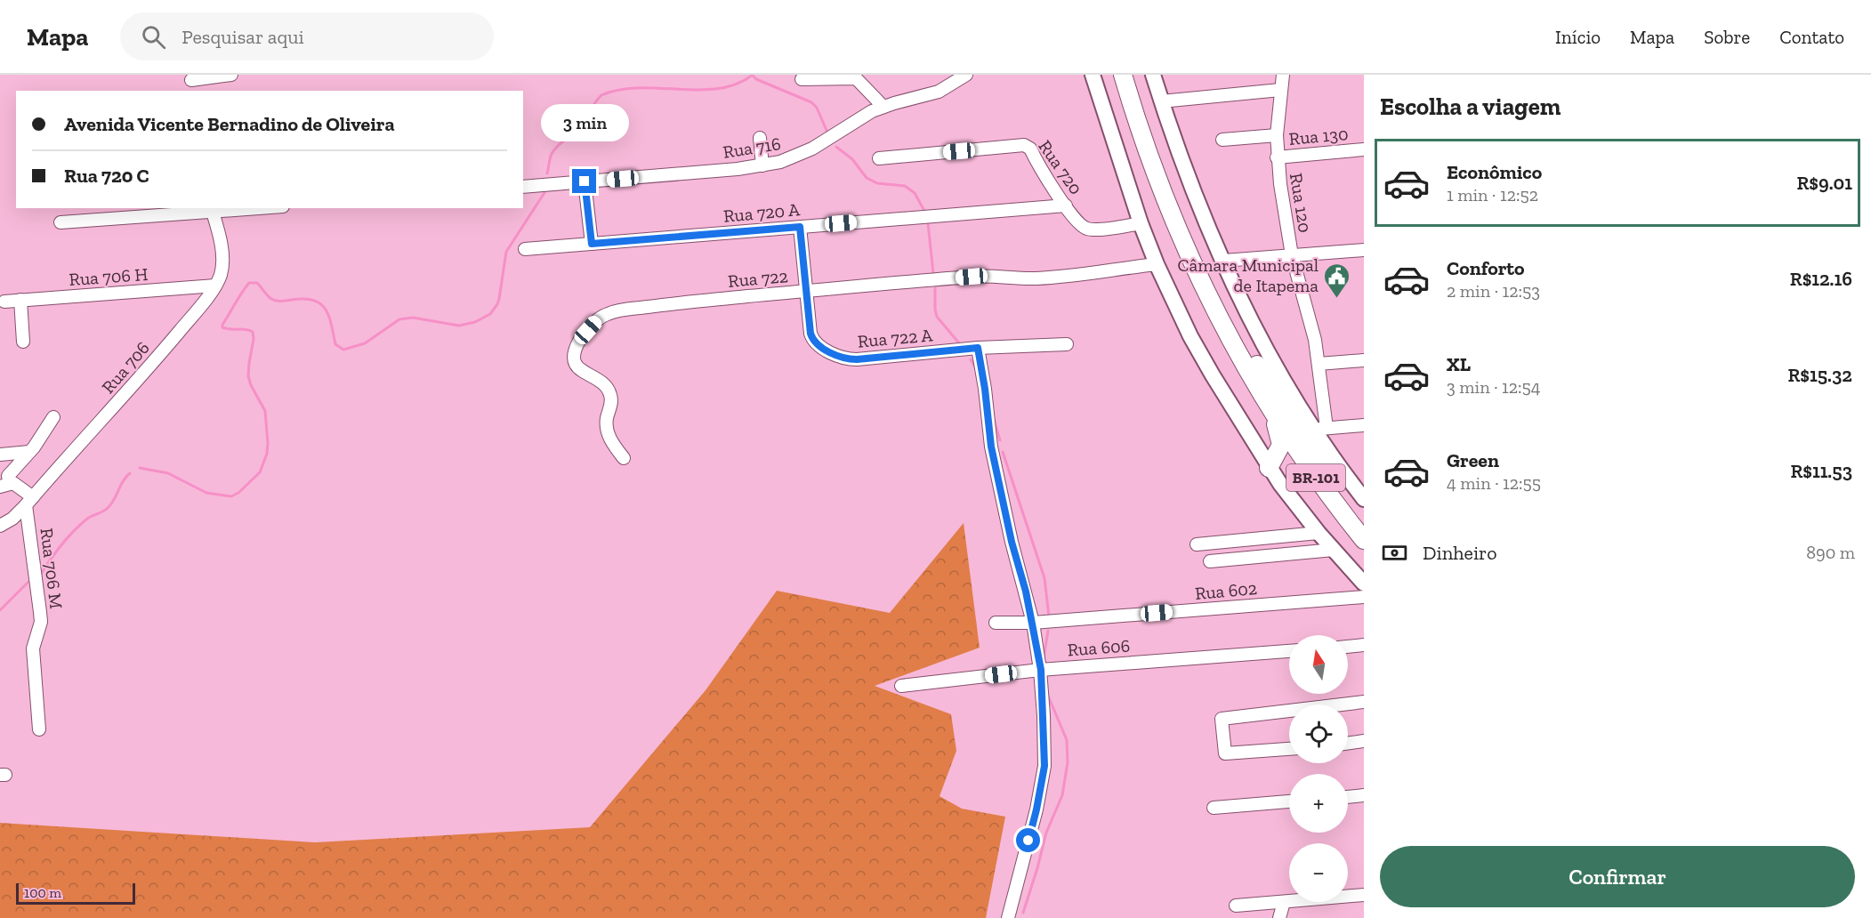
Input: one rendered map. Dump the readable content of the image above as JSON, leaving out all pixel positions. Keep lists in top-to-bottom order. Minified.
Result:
{"streets":{"highway":["BR-101"],"street":["Rua 130","Rua 716","Rua 720","Rua 120","Rua 720 A","Rua 706 H","Rua 722","Rua 722 A","Rua 706","Rua 706 M","Rua 602","Rua 606"]},"crossings":[["Rua 130","Rua 120"],["Rua 720","Rua 720 A"],["Rua 720 A","Rua 722 A"],["Rua 706 H","Rua 706"],["Rua 722","Rua 722 A"],["Rua 706","Rua 706 M"]],"places":{"public building":["Câmara Municipal de Itapema"]},"scale_bar":"100 m","north":"top","page":{"header":"Mapa","search":"Pesquisar aqui","nav":["Início","Mapa","Sobre","Contato"],"heading":"Escolha a viagem","banner":["Avenida Vicente Bernadino de Oliveira","Rua 720 C"],"bubble":"3 min","list":[{"name":"Econômico","note":"1 min · 12:52","value":"R$9.01"},{"name":"Conforto","note":"2 min · 12:53","value":"R$12.16"},{"name":"XL","note":"3 min · 12:54","value":"R$15.32"},{"name":"Green","note":"4 min · 12:55","value":"R$11.53"}],"pay":["Dinheiro","890 m"],"map_buttons":["+","−"],"buttons":"Confirmar","scale":"100 m"}}
